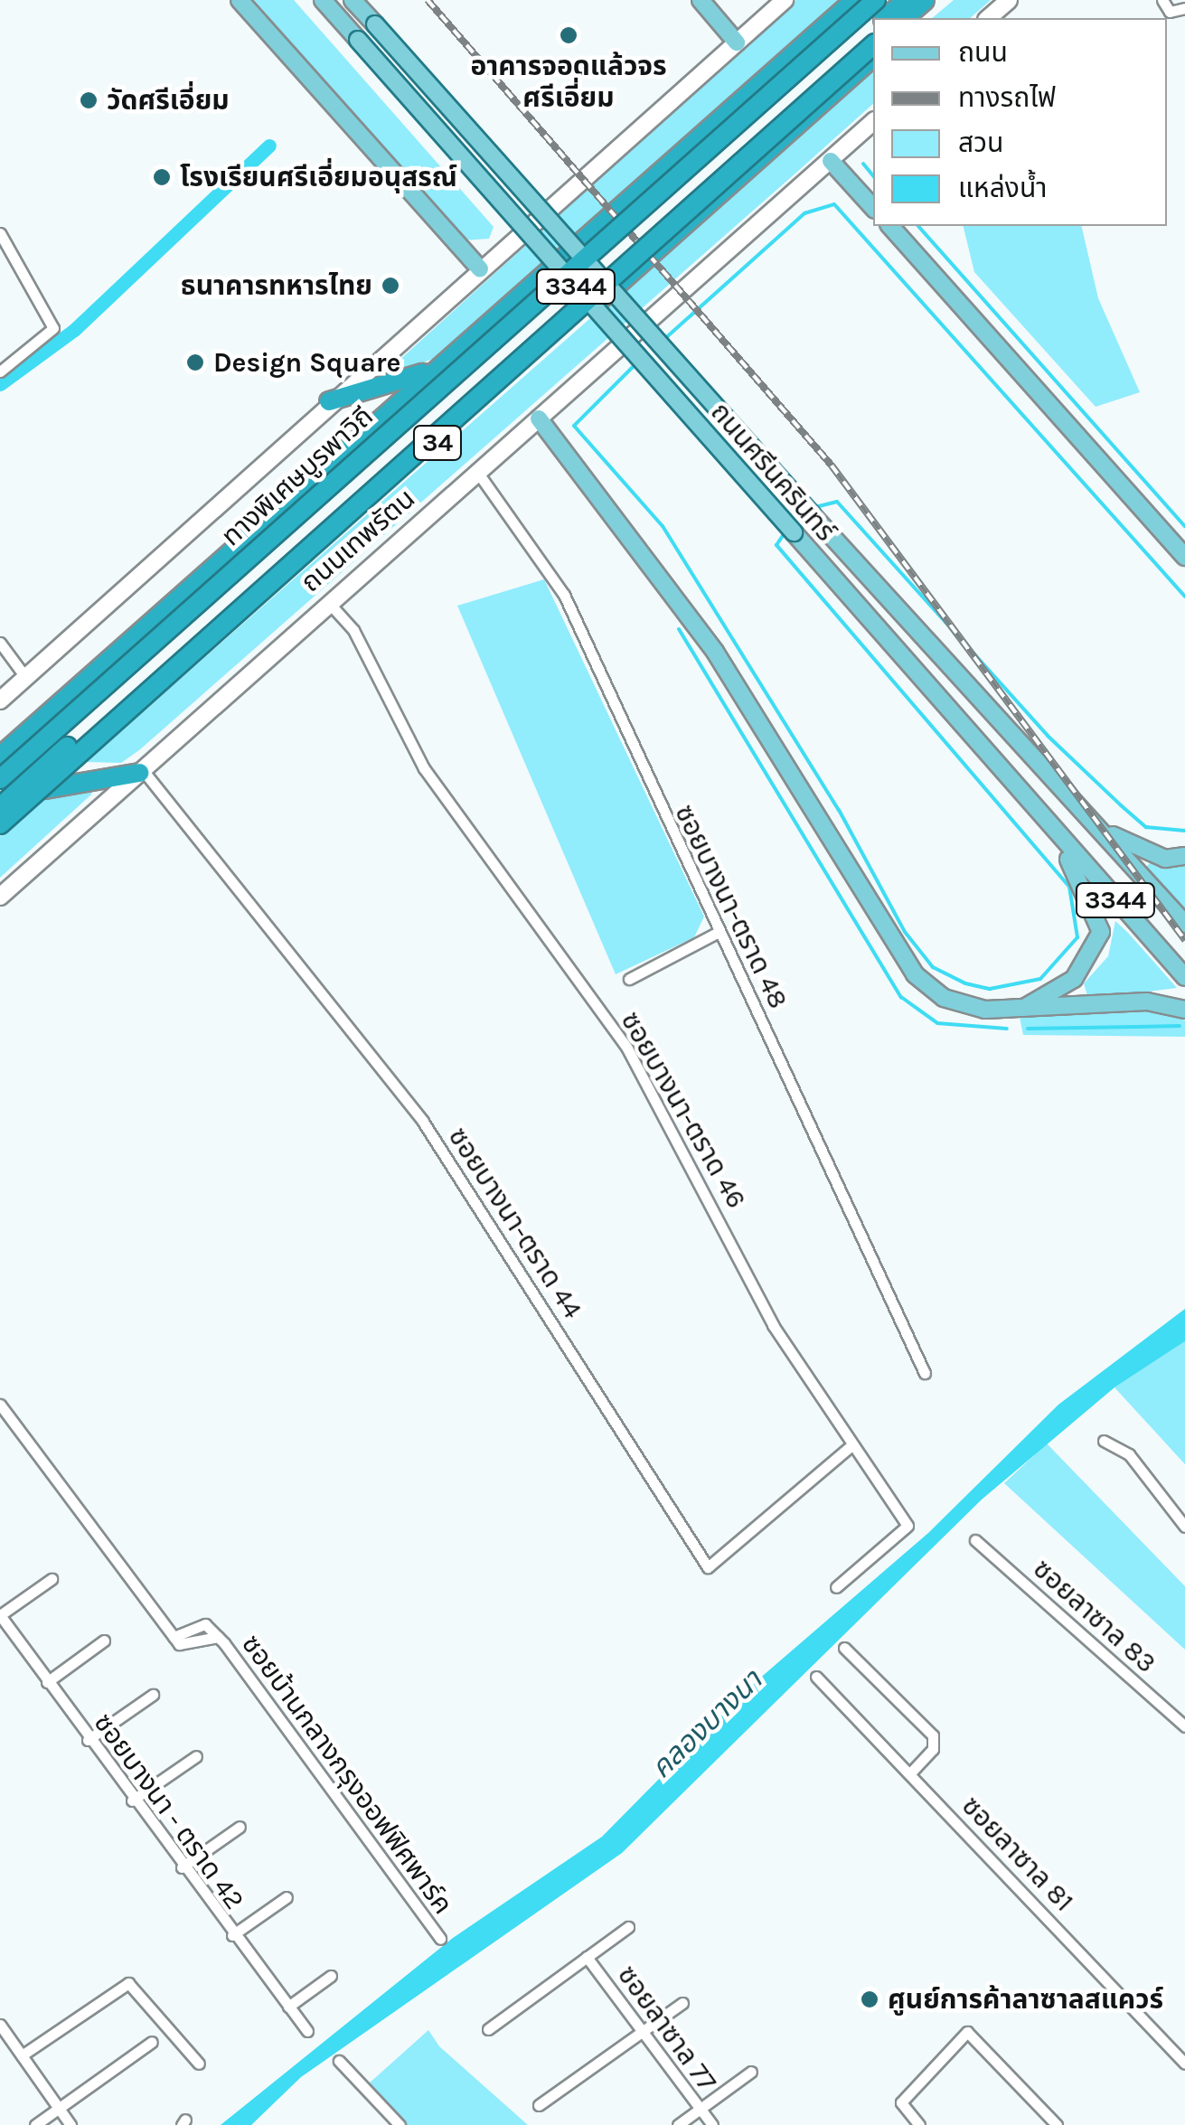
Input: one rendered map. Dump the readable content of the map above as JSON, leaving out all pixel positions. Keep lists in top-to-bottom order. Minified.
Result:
{"streets":{"highway":["34","ทางพิเศษบูรพาวิถี","ถนนเทพรัตน"],"main road":["3344","ถนนศรีนครินทร์"],"street":["ซอยบางนา-ตราด 48","ซอยบางนา-ตราด 46","ซอยบางนา-ตราด 44","ซอยลาซาล 83","ซอยบ้านกลางกรุงออฟฟิศพาร์ค","ซอยบางนา - ตราด 42","ซอยลาซาล 81","ซอยลาซาล 77"]},"crossings":[["ถนนเทพรัตน","ซอยบางนา-ตราด 48"],["ถนนเทพรัตน","ซอยบางนา-ตราด 46"],["ถนนเทพรัตน","ซอยบางนา-ตราด 44"],["ซอยบางนา-ตราด 46","ซอยบางนา-ตราด 44"]],"water":["คลองบางนา"],"places":["อาคารจอดแล้วจร ศรีเอี่ยม","วัดศรีเอี่ยม","โรงเรียนศรีเอี่ยมอนุสรณ์","ธนาคารทหารไทย","Design Square","ศูนย์การค้าลาซาลสแควร์"],"legend":["ถนน","ทางรถไฟ","สวน","แหล่งน้ำ"]}
